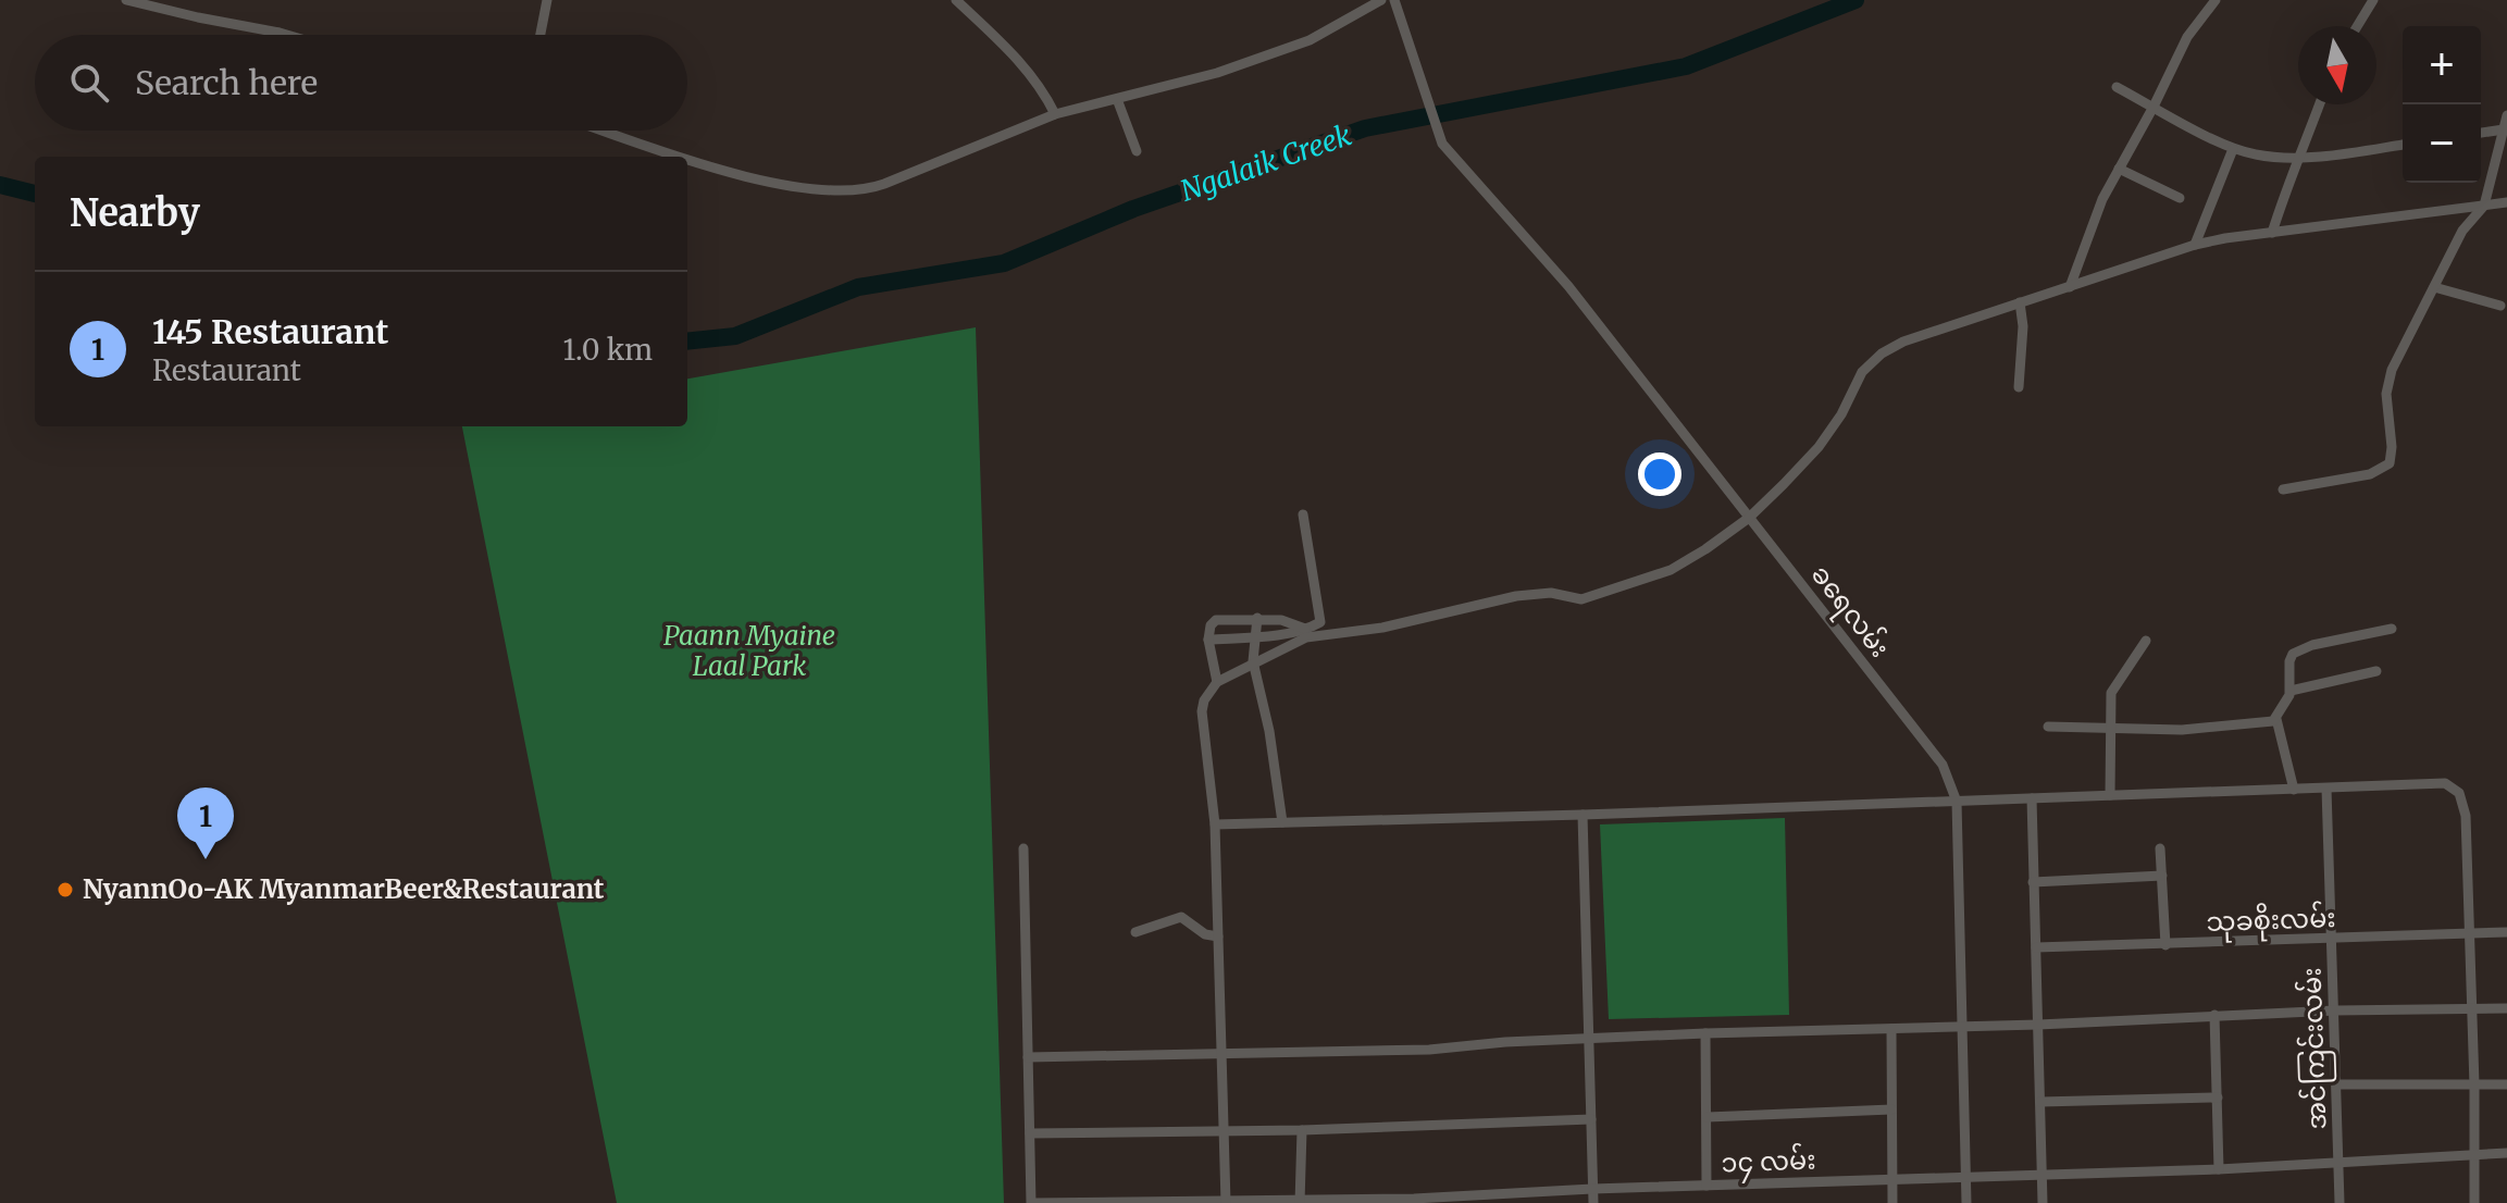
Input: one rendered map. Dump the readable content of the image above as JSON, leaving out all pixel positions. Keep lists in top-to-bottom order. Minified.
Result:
{"streets":{"street":["ခရေလမ်း","သုခစိုးလမ်း","အင်ကြင်းလမ်း","၁၄ လမ်း"]},"crossings":[["ခရေလမ်း","၁၄ လမ်း"],["သုခစိုးလမ်း","အင်ကြင်းလမ်း"],["အင်ကြင်းလမ်း","၁၄ လမ်း"]],"water":["Ngalaik Creek"],"parks":["Paann Myaine Laal Park"],"places":["NyannOo-AK MyanmarBeer&Restaurant"],"north":"bottom","page":{"map_buttons":["+","−"],"search":"Search here","heading":"Nearby","list":[{"mark":"1","name":"145 Restaurant","note":"Restaurant","value":"1.0 km"}],"pins":"1"}}
